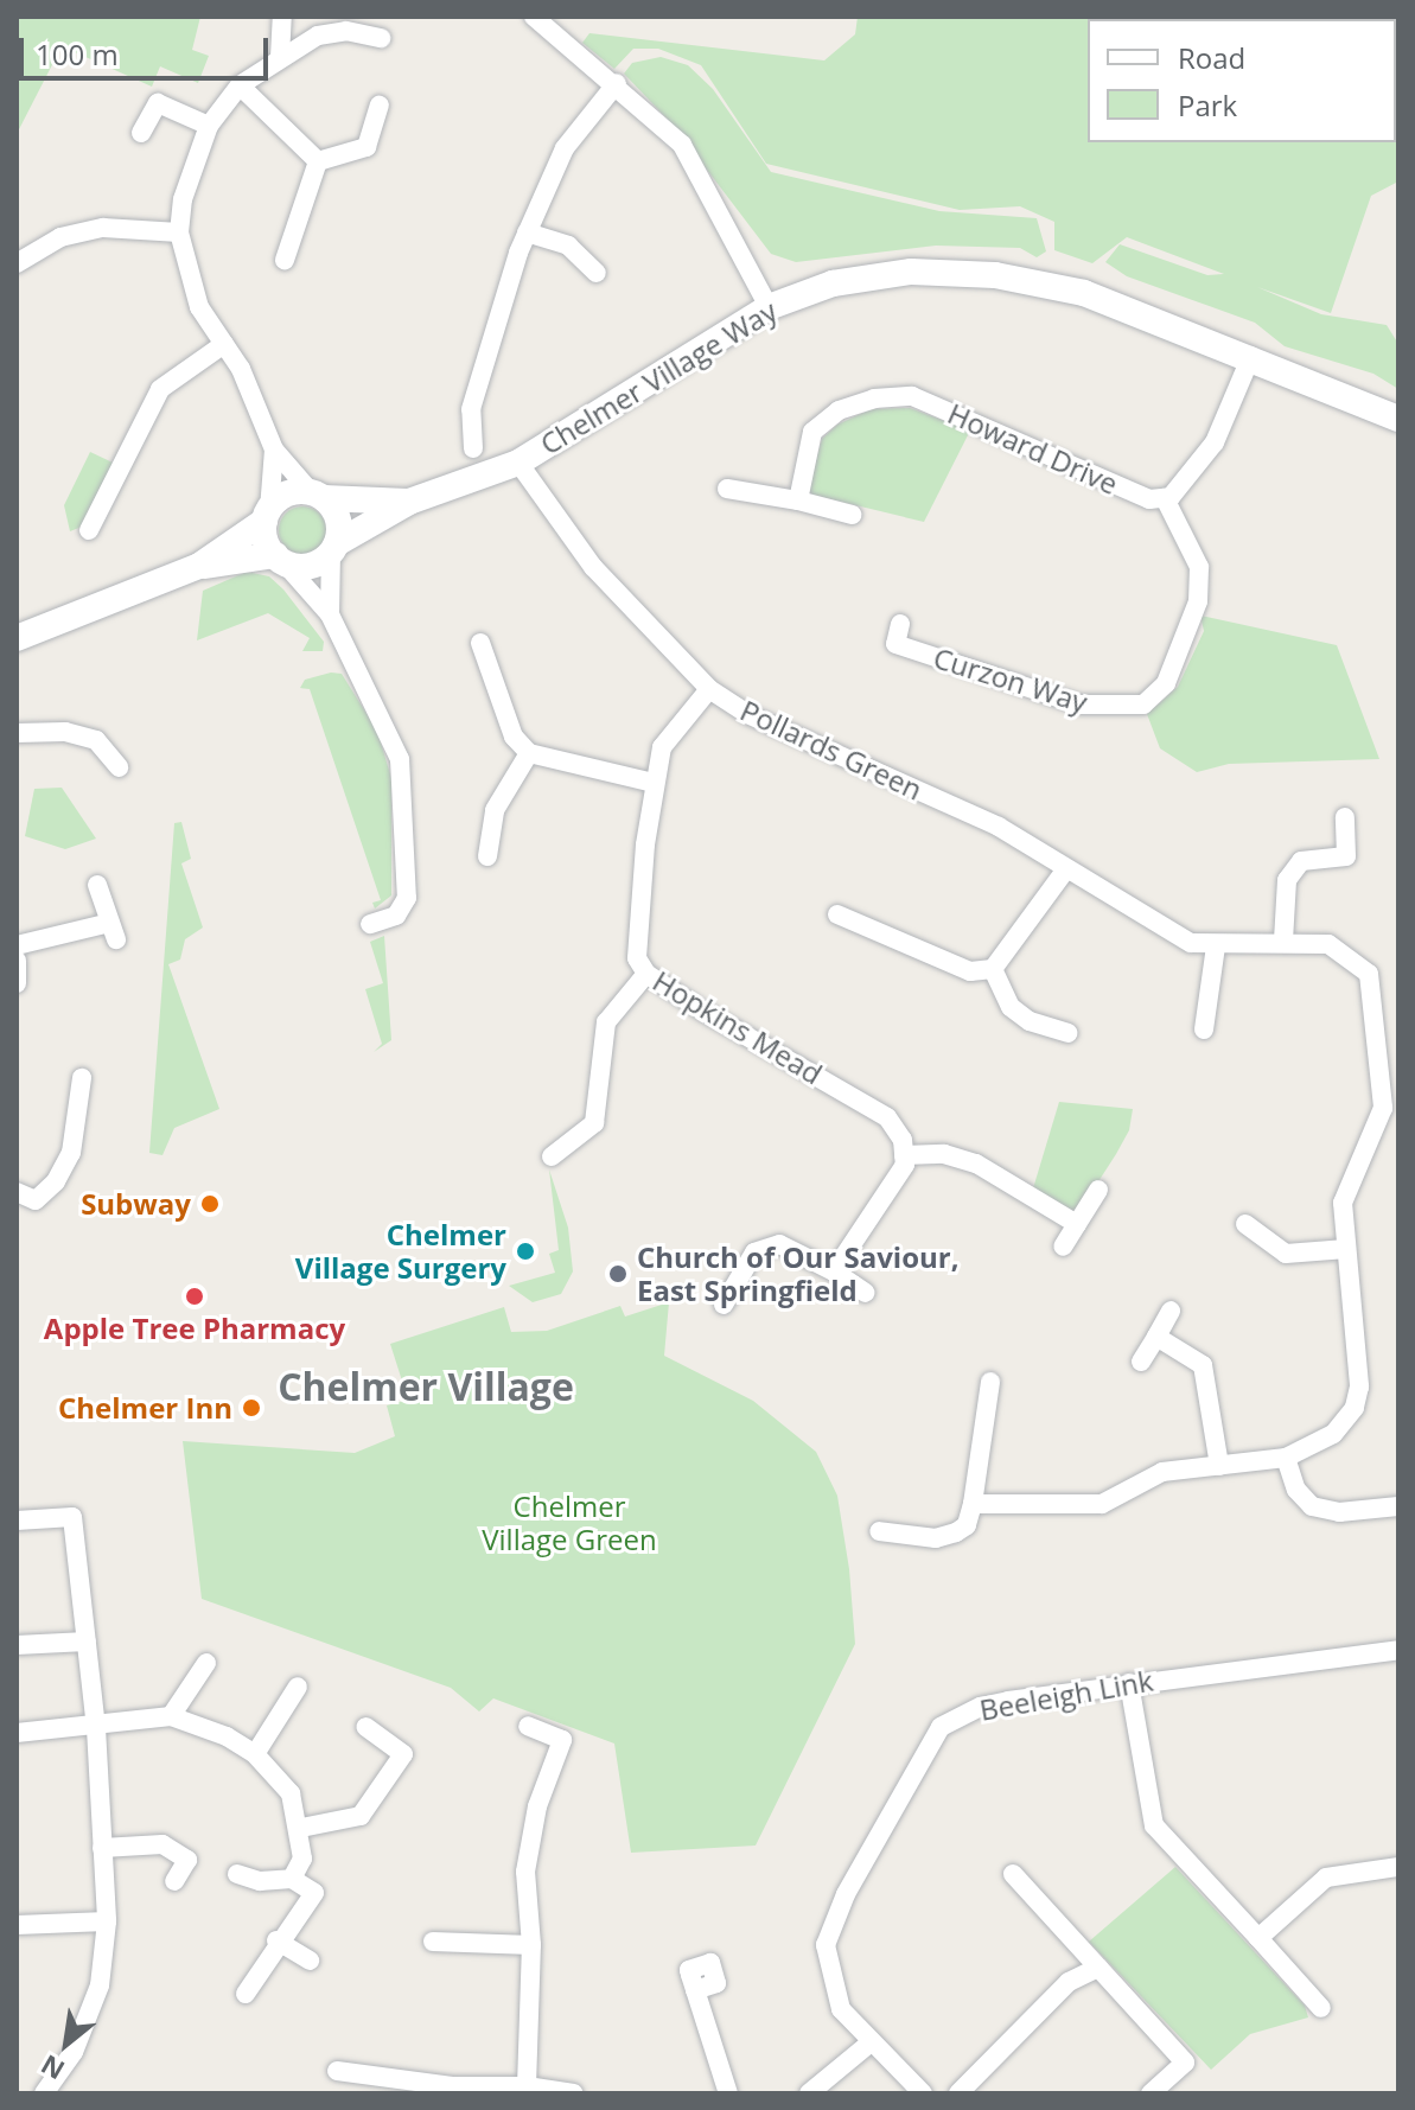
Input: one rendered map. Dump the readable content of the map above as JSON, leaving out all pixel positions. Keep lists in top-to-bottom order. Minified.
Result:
{"streets":{"street":["Chelmer Village Way","Howard Drive","Curzon Way","Pollards Green","Hopkins Mead","Beeleigh Link"]},"crossings":[["Chelmer Village Way","Pollards Green"],["Howard Drive","Curzon Way"],["Pollards Green","Hopkins Mead"]],"districts":["Chelmer Village"],"parks":["Chelmer Village Green"],"places":["Subway","Chelmer Village Surgery","Church of Our Saviour, East Springfield","Apple Tree Pharmacy","Chelmer Inn"],"legend":["Road","Park"],"scale_bar":"100 m","north":"bottom left"}
